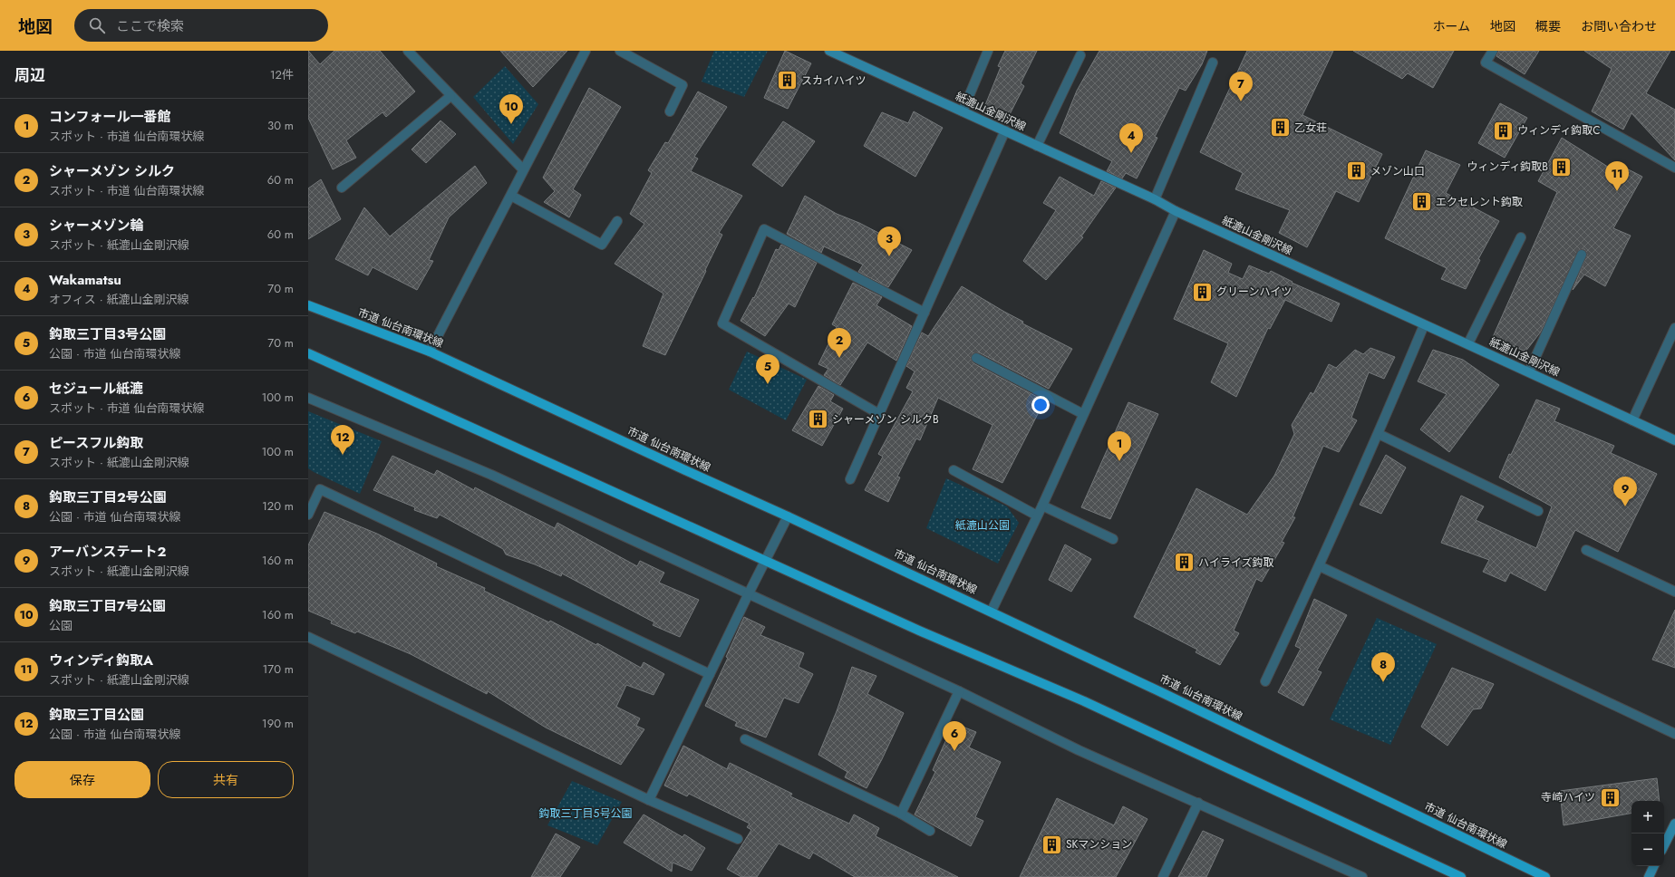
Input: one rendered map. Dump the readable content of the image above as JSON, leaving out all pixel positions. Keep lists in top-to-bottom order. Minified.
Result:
{"streets":{"main road":["市道 仙台南環状線"],"street":["紙漉山金剛沢線"]},"parks":["紙漉山公園","鈎取三丁目5号公園"],"places":{"building":["スカイハイツ","乙女荘","ウィンディ鈎取C","ウィンディ鈎取B","メゾン山口","エクセレント鈎取","グリーンハイツ","シャーメゾン シルクB","ハイライズ鈎取","寺崎ハイツ","SKマンション"]},"page":{"header":"地図","search":"ここで検索","nav":["ホーム","地図","概要","お問い合わせ"],"heading":["周辺","12件"],"pins":["7","10","4","11","3","2","5","12","1","9","8","6"],"list":[{"mark":"1","name":"コンフォール一番館","note":"スポット · 市道 仙台南環状線","value":"30 m"},{"mark":"2","name":"シャーメゾン シルク","note":"スポット · 市道 仙台南環状線","value":"60 m"},{"mark":"3","name":"シャーメゾン輪","note":"スポット · 紙漉山金剛沢線","value":"60 m"},{"mark":"4","name":"Wakamatsu","note":"オフィス · 紙漉山金剛沢線","value":"70 m"},{"mark":"5","name":"鈎取三丁目3号公園","note":"公園 · 市道 仙台南環状線","value":"70 m"},{"mark":"6","name":"セジュール紙漉","note":"スポット · 市道 仙台南環状線","value":"100 m"},{"mark":"7","name":"ピースフル鈎取","note":"スポット · 紙漉山金剛沢線","value":"100 m"},{"mark":"8","name":"鈎取三丁目2号公園","note":"公園 · 市道 仙台南環状線","value":"120 m"},{"mark":"9","name":"アーバンステート2","note":"スポット · 紙漉山金剛沢線","value":"160 m"},{"mark":"10","name":"鈎取三丁目7号公園","note":"公園","value":"160 m"},{"mark":"11","name":"ウィンディ鈎取A","note":"スポット · 紙漉山金剛沢線","value":"170 m"},{"mark":"12","name":"鈎取三丁目公園","note":"公園 · 市道 仙台南環状線","value":"190 m"}],"buttons":["保存","共有"],"map_buttons":["+","−"]}}
